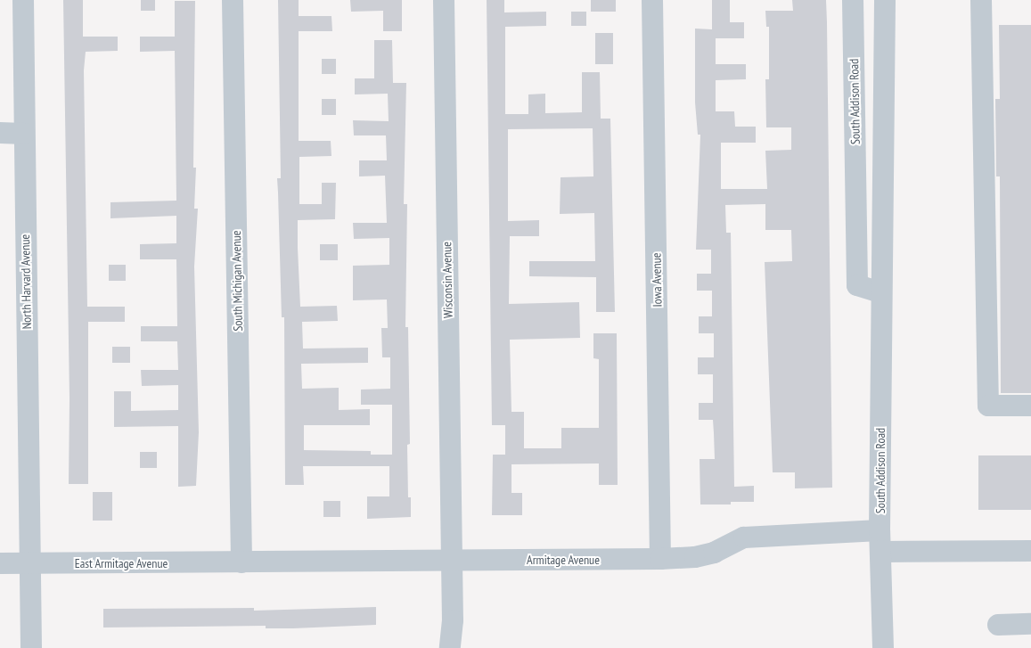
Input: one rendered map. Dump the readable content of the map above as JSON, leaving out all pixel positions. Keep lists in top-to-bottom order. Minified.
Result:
{"streets":{"street":["South Addison Road","Wisconsin Avenue","Iowa Avenue","South Michigan Avenue","North Harvard Avenue","Armitage Avenue","East Armitage Avenue"]},"crossings":[["South Addison Road","Armitage Avenue"],["Wisconsin Avenue","Armitage Avenue"],["Iowa Avenue","Armitage Avenue"],["South Michigan Avenue","Armitage Avenue"],["South Michigan Avenue","East Armitage Avenue"],["North Harvard Avenue","East Armitage Avenue"],["Armitage Avenue","East Armitage Avenue"]]}
